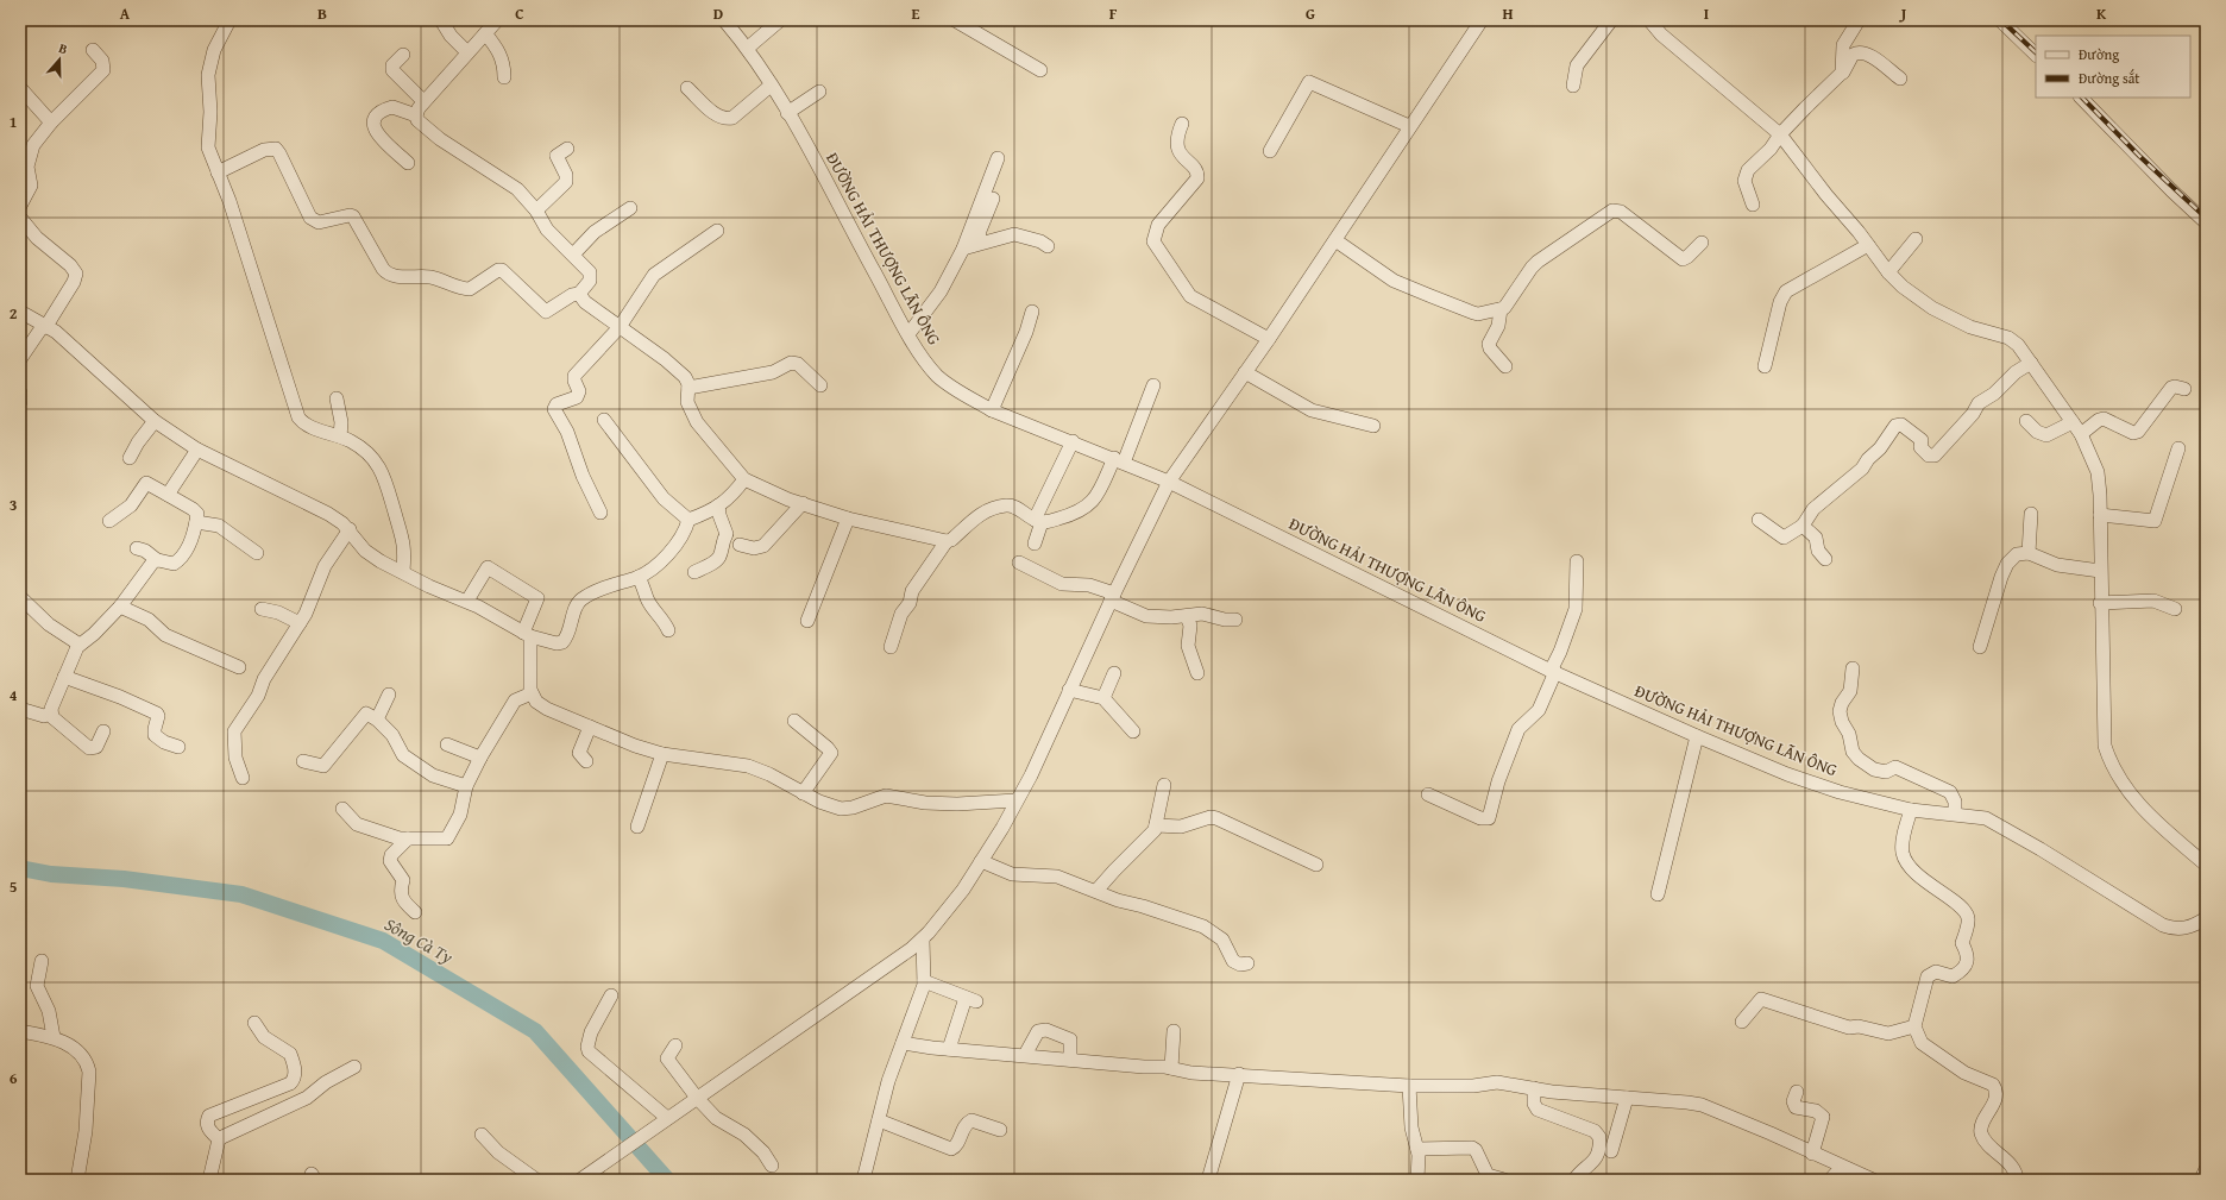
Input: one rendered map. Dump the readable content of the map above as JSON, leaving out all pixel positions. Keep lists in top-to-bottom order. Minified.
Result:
{"streets":{"street":["ĐƯỜNG HẢI THƯỢNG LÃN ÔNG"]},"water":["Sông Cà Ty"],"legend":["Đường","Đường sắt"],"north":"top","grid":{"columns":["A","B","C","D","E","F","G","H","I","J","K"],"rows":["1","2","3","4","5","6"]}}
